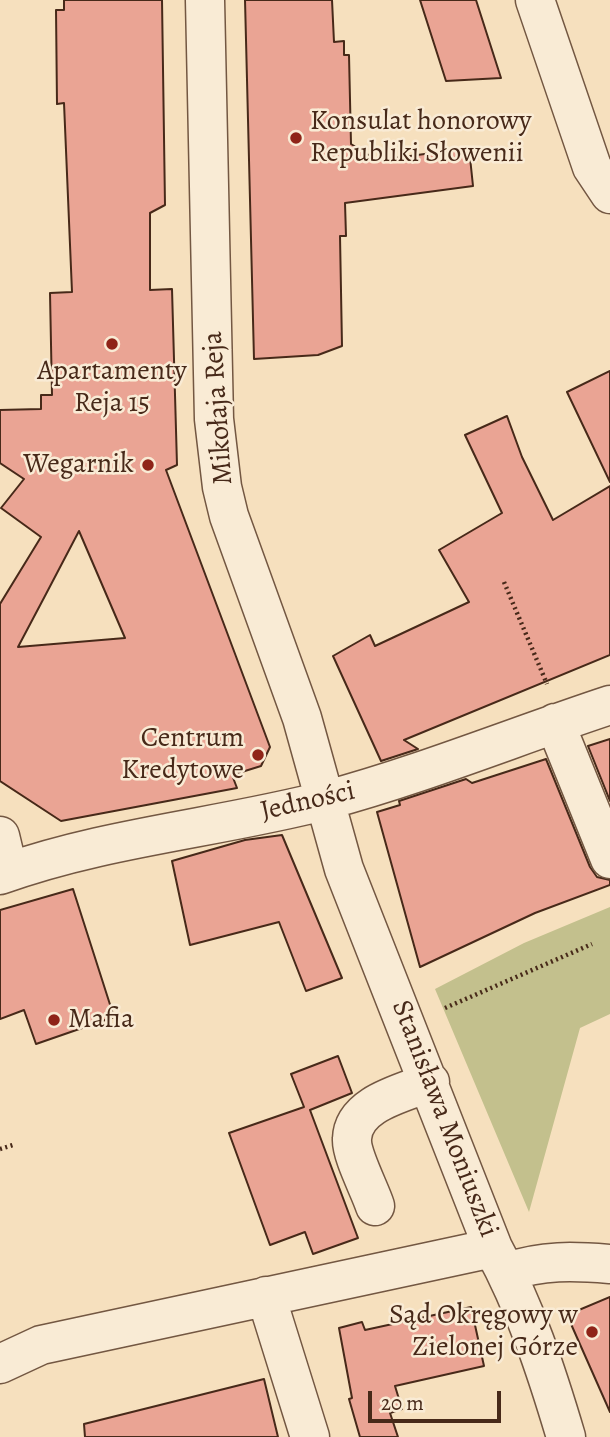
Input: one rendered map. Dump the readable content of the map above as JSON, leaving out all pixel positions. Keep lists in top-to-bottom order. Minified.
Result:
{"streets":{"street":["Mikołaja Reja","Jedności","Stanisława Moniuszki"]},"crossings":[["Mikołaja Reja","Jedności"],["Mikołaja Reja","Stanisława Moniuszki"],["Jedności","Stanisława Moniuszki"]],"places":["Konsulat honorowy Republiki Słowenii","Apartamenty Reja 15","Wegarnik","Centrum Kredytowe","Mafia","Sąd Okręgowy w Zielonej Górze"],"scale_bar":"20 m"}
